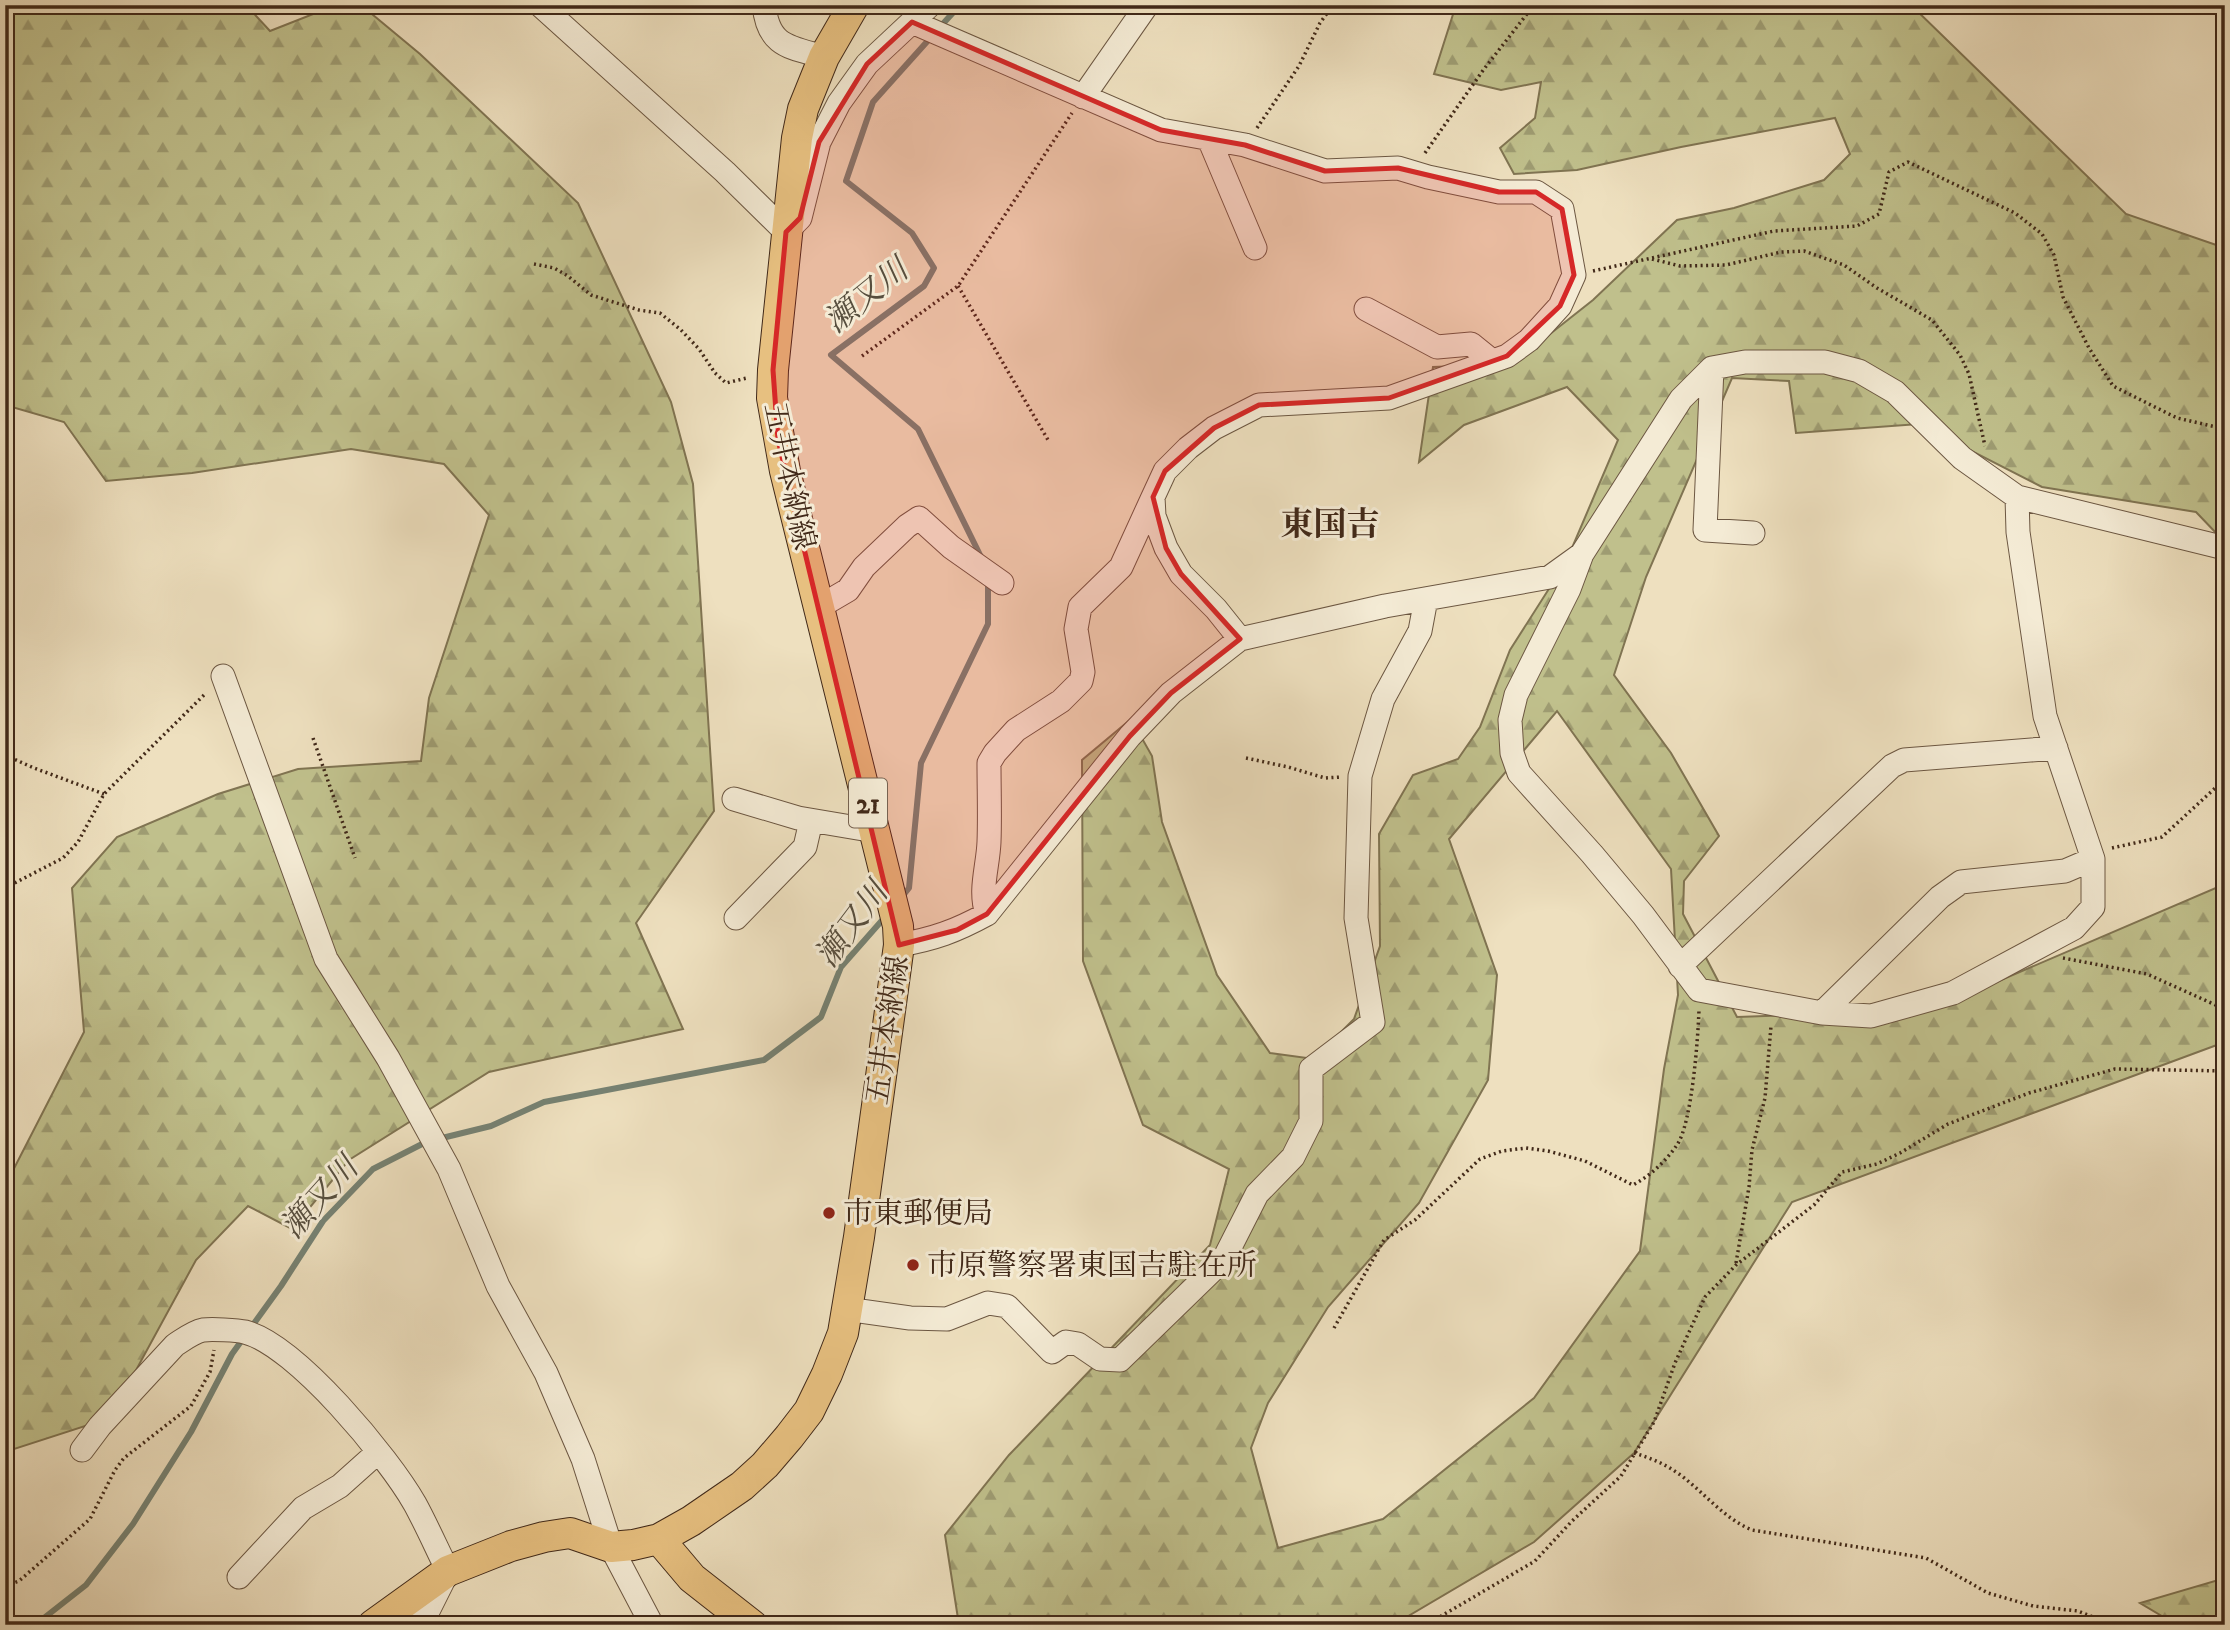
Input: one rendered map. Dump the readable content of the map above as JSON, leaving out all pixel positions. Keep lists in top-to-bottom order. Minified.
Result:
{"streets":{"main road":["五井本納線","21"]},"districts":["東国吉"],"water":["瀬又川"],"places":["市東郵便局","市原警察署東国吉駐在所"]}
